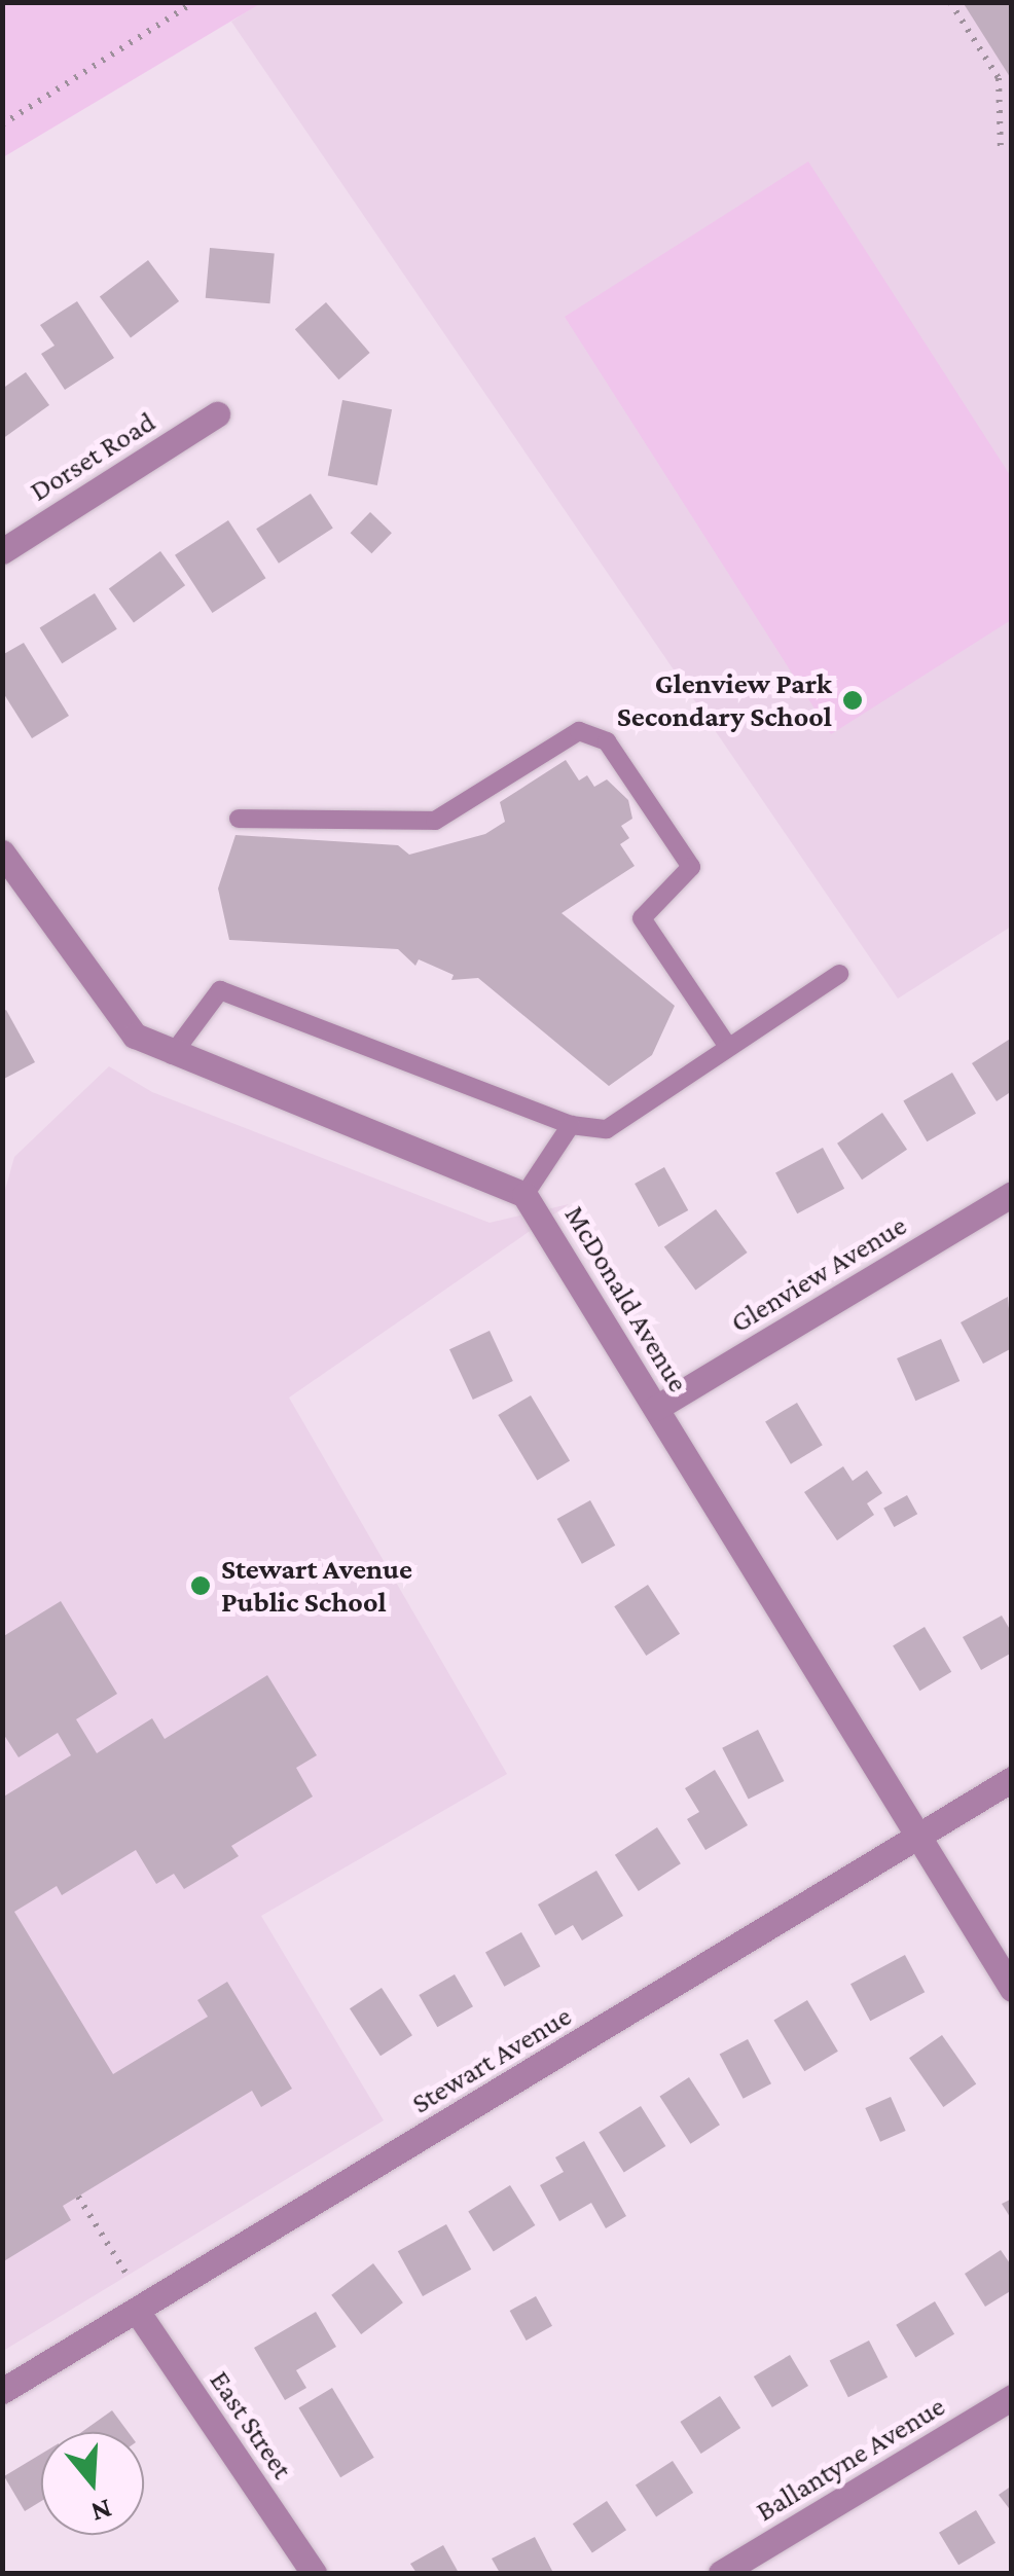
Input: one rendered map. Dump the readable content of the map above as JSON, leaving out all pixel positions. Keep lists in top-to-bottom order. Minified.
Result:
{"streets":{"street":["Dorset Road","Glenview Avenue","McDonald Avenue","Stewart Avenue","East Street","Ballantyne Avenue"]},"crossings":[["Glenview Avenue","McDonald Avenue"],["McDonald Avenue","Stewart Avenue"],["Stewart Avenue","East Street"]],"places":["Glenview Park Secondary School","Stewart Avenue Public School"],"north":"bottom"}
